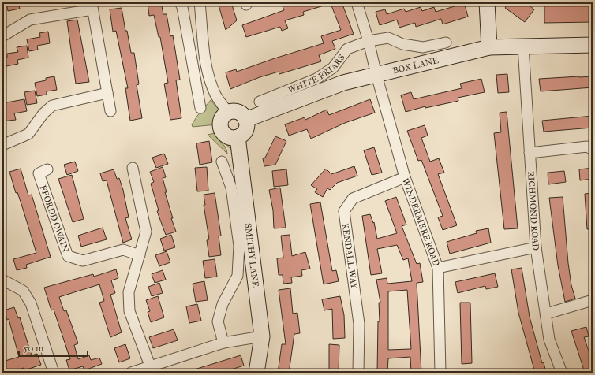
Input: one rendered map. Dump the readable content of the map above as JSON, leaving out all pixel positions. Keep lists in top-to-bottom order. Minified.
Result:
{"streets":{"street":["BOX LANE","WHITE FRIARS","RICHMOND ROAD","FFORDD OWAIN","WINDERMERE ROAD","SMITHY LANE","KENDALL WAY"]},"crossings":[["BOX LANE","RICHMOND ROAD"],["BOX LANE","WINDERMERE ROAD"],["BOX LANE","SMITHY LANE"],["WHITE FRIARS","WINDERMERE ROAD"],["WINDERMERE ROAD","KENDALL WAY"]],"scale_bar":"50 m"}
